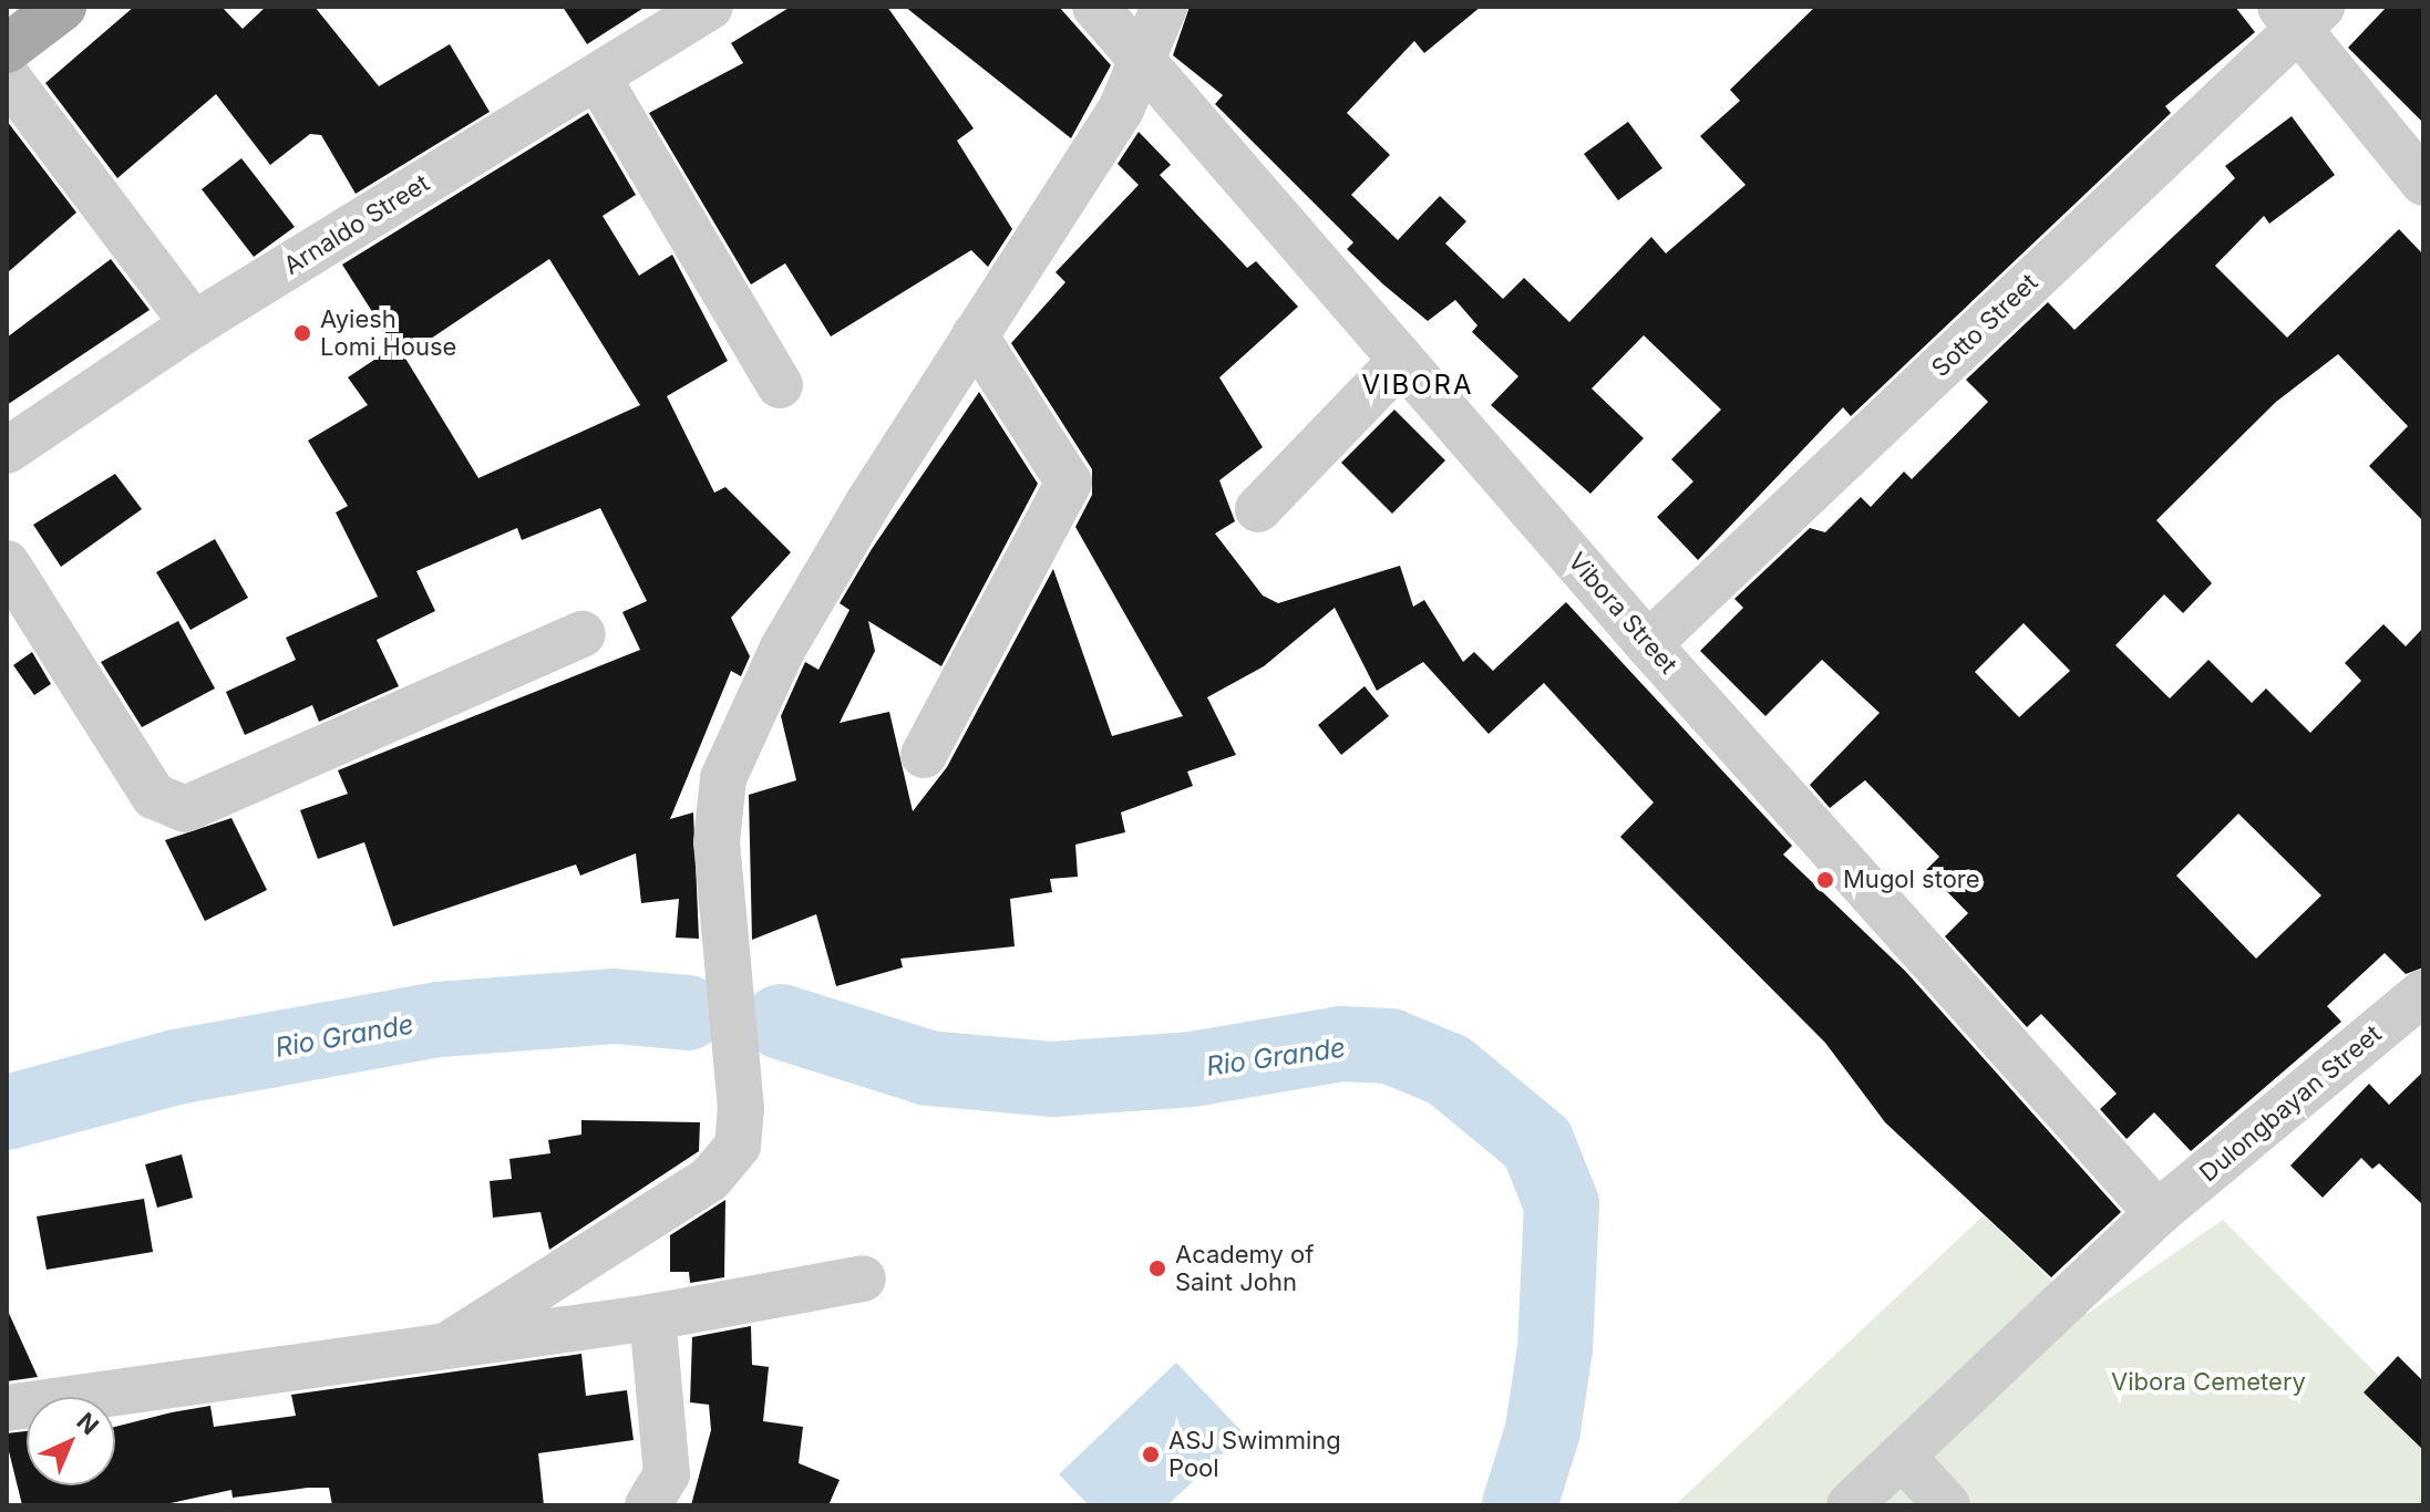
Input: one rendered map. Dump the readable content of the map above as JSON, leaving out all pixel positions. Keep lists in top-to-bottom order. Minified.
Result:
{"streets":{"street":["Arnaldo Street","Sotto Street","Vibora Street","Dulongbayan Street"]},"crossings":[["Sotto Street","Vibora Street"],["Vibora Street","Dulongbayan Street"]],"districts":["VIBORA"],"water":["Rio Grande"],"parks":["Vibora Cemetery"],"places":["Ayiesh Lomi House","Mugol store","Academy of Saint John","ASJ Swimming Pool"],"north":"top right"}
